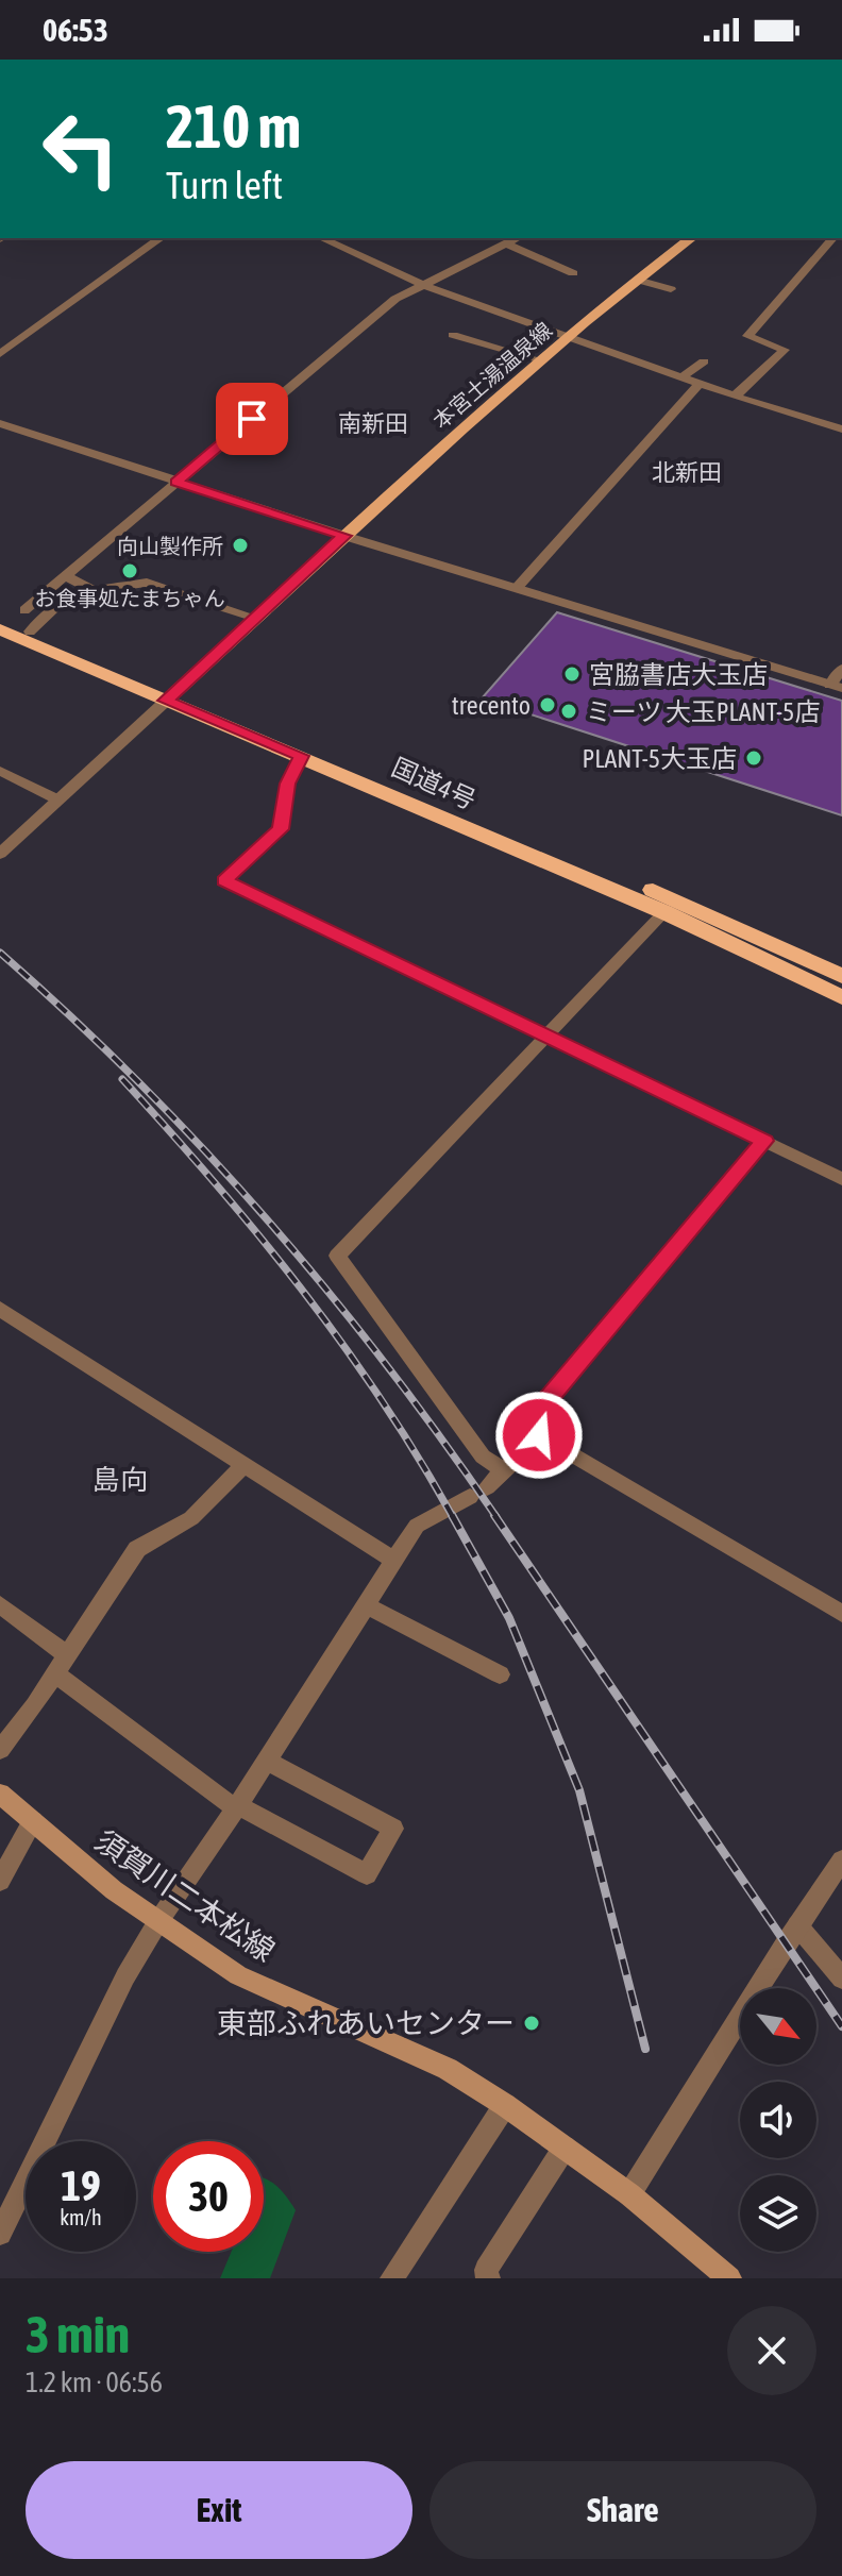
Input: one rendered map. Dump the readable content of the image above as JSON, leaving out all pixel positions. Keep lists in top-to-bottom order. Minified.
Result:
{"streets":{"highway":["国道4号"],"main road":["本宮土湯温泉線","須賀川二本松線"]},"crossings":[["本宮土湯温泉線","国道4号"]],"districts":["南新田","北新田","島向"],"places":["向山製作所","お食事処たまちゃん","宮脇書店大玉店","trecento","ミーツ 大玉PLANT-5店","PLANT-5大玉店","東部ふれあいセンター"],"north":"bottom right","page":{"status":"06:53","turn":["210 m","Turn left"],"speed":"19 km/h","limit":"30","heading":["3 min","1.2 km · 06:56"],"buttons":["Exit","Share"]}}
